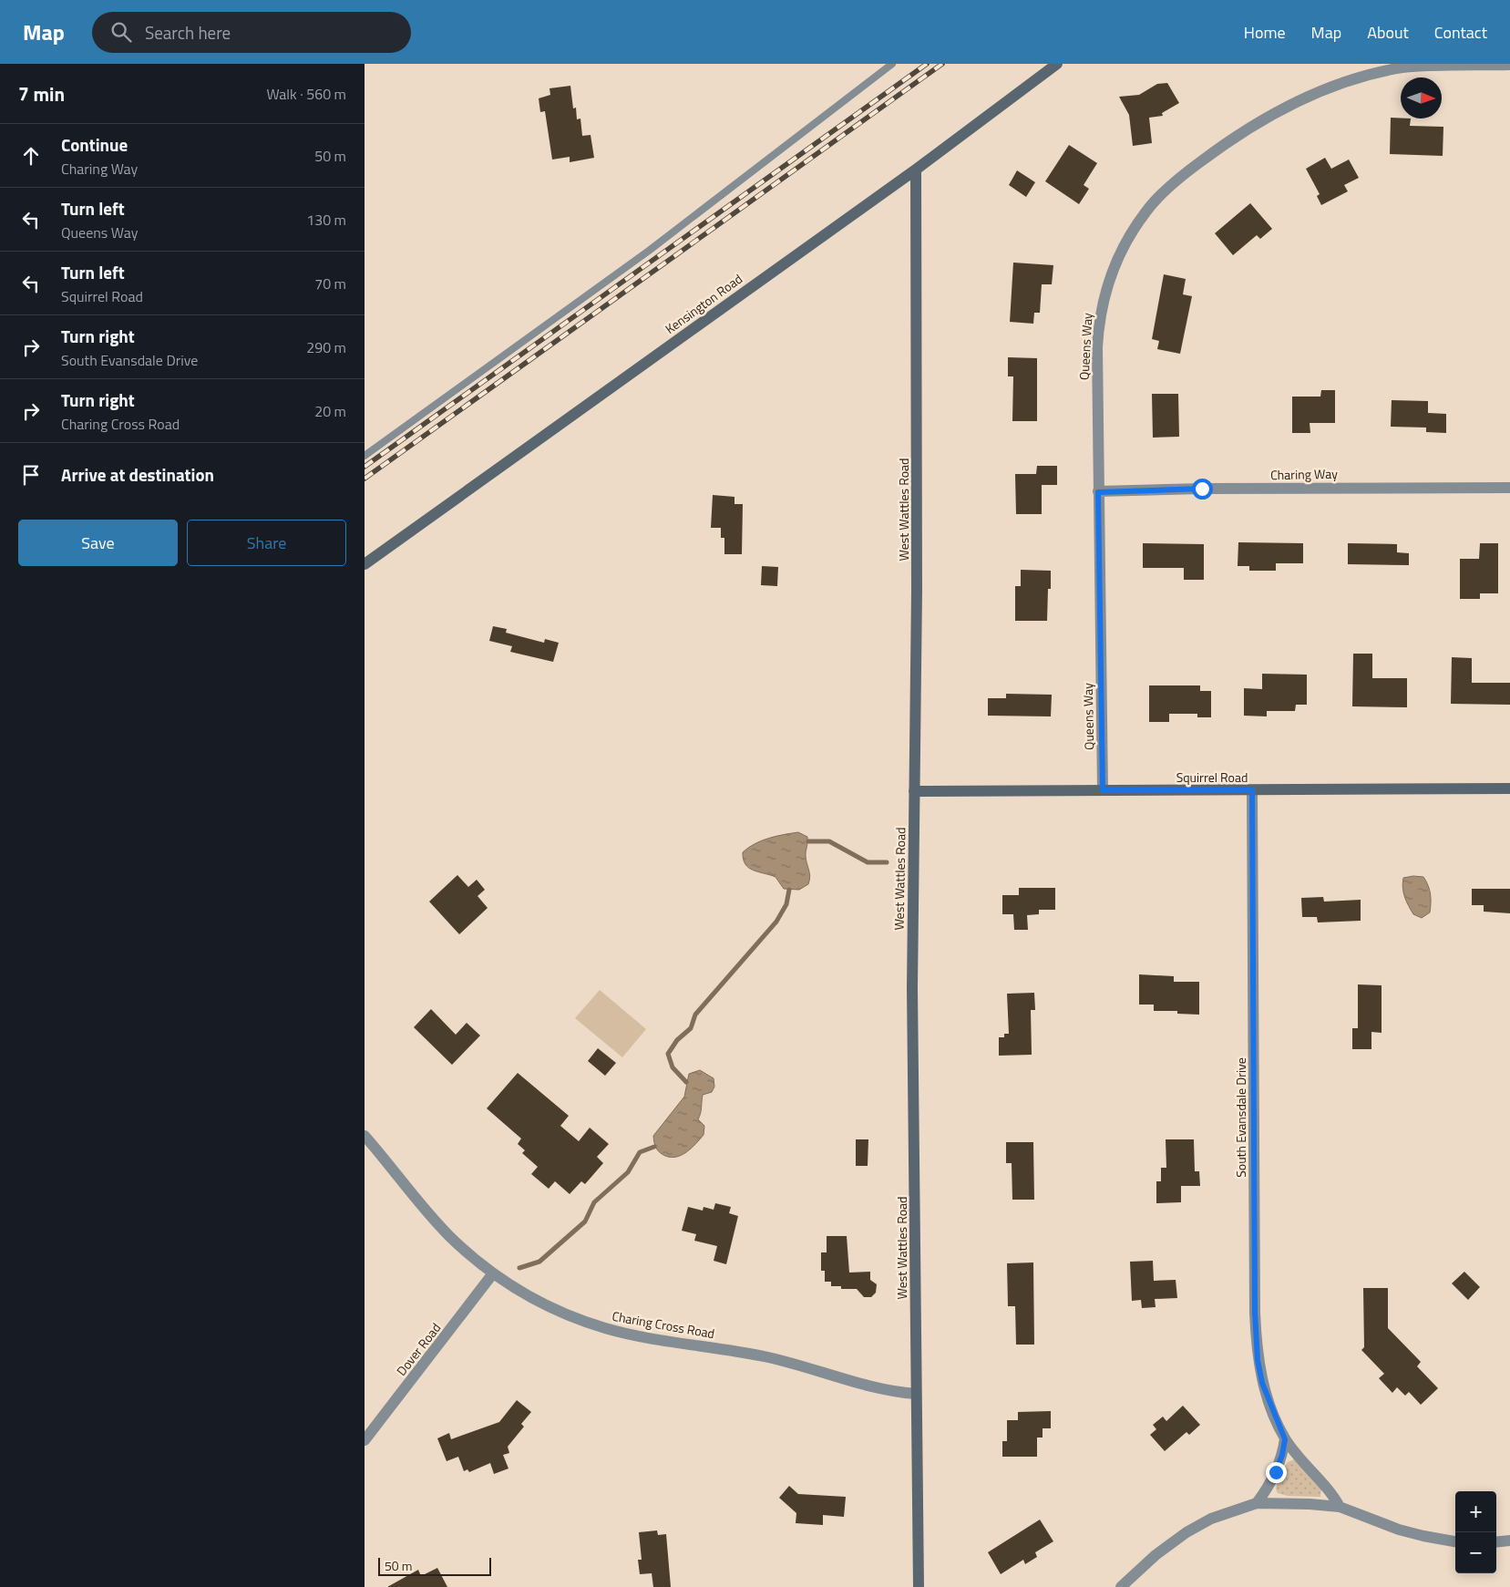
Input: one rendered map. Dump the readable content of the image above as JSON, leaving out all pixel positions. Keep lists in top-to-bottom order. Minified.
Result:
{"streets":{"street":["Kensington Road","Queens Way","Charing Way","West Wattles Road","Squirrel Road","South Evansdale Drive","Charing Cross Road","Dover Road"]},"crossings":[["Kensington Road","West Wattles Road"],["Queens Way","Charing Way"],["Queens Way","Squirrel Road"],["West Wattles Road","Squirrel Road"],["West Wattles Road","Charing Cross Road"],["Squirrel Road","South Evansdale Drive"],["Charing Cross Road","Dover Road"]],"scale_bar":"50 m","north":"right","page":{"header":"Map","search":"Search here","nav":["Home","Map","About","Contact"],"heading":["7 min","Walk · 560 m"],"list":[["Continue","Charing Way","50 m"],["Turn left","Queens Way","130 m"],["Turn left","Squirrel Road","70 m"],["Turn right","South Evansdale Drive","290 m"],["Turn right","Charing Cross Road","20 m"],"Arrive at destination"],"buttons":["Save","Share"],"map_buttons":["+","−"],"scale":"50 m"}}
